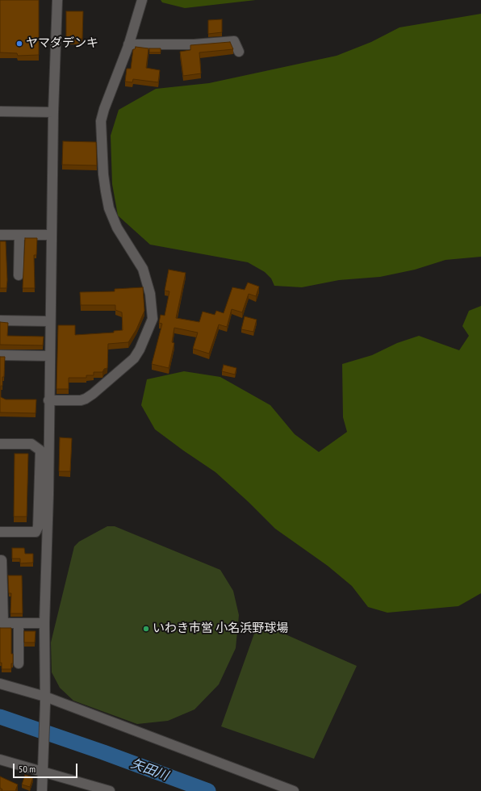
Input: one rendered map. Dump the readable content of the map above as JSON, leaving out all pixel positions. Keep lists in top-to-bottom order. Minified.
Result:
{"water":["矢田川"],"places":["ヤマダデンキ","いわき市営 小名浜野球場"],"scale_bar":"50 m"}
